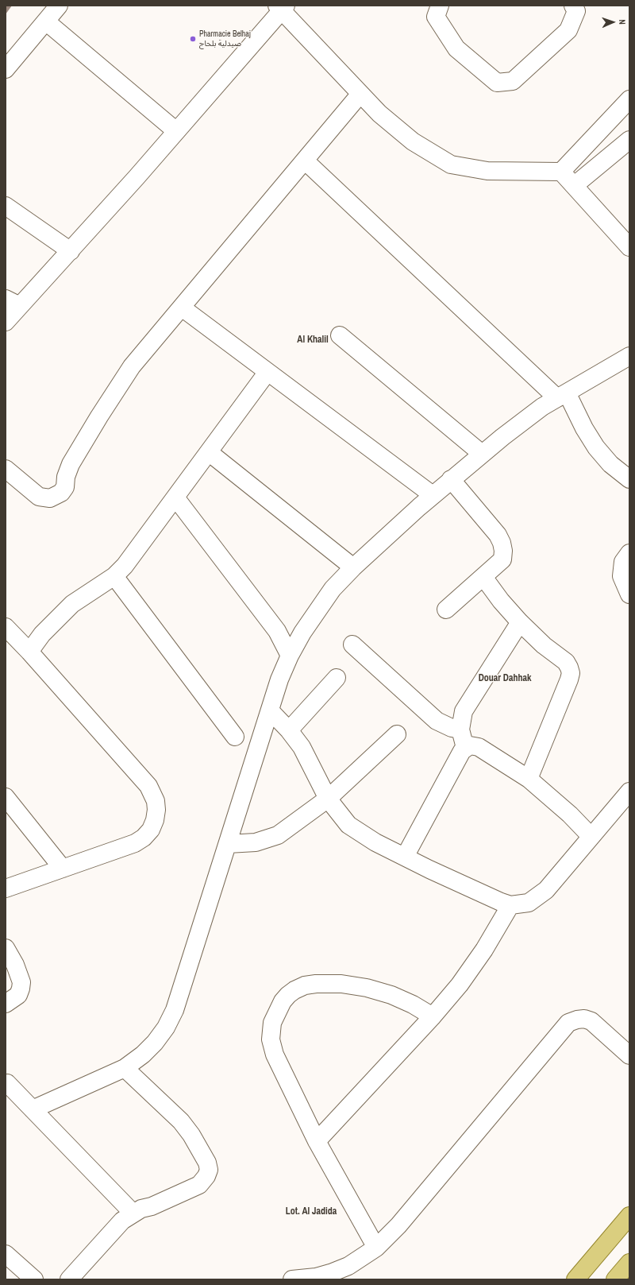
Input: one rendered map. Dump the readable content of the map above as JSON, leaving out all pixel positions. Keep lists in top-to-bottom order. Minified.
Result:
{"districts":["Al Khalil","Douar Dahhak","Lot. Al Jadida"],"places":["Pharmacie Belhaj صيدلية بلحاج"],"north":"right"}
